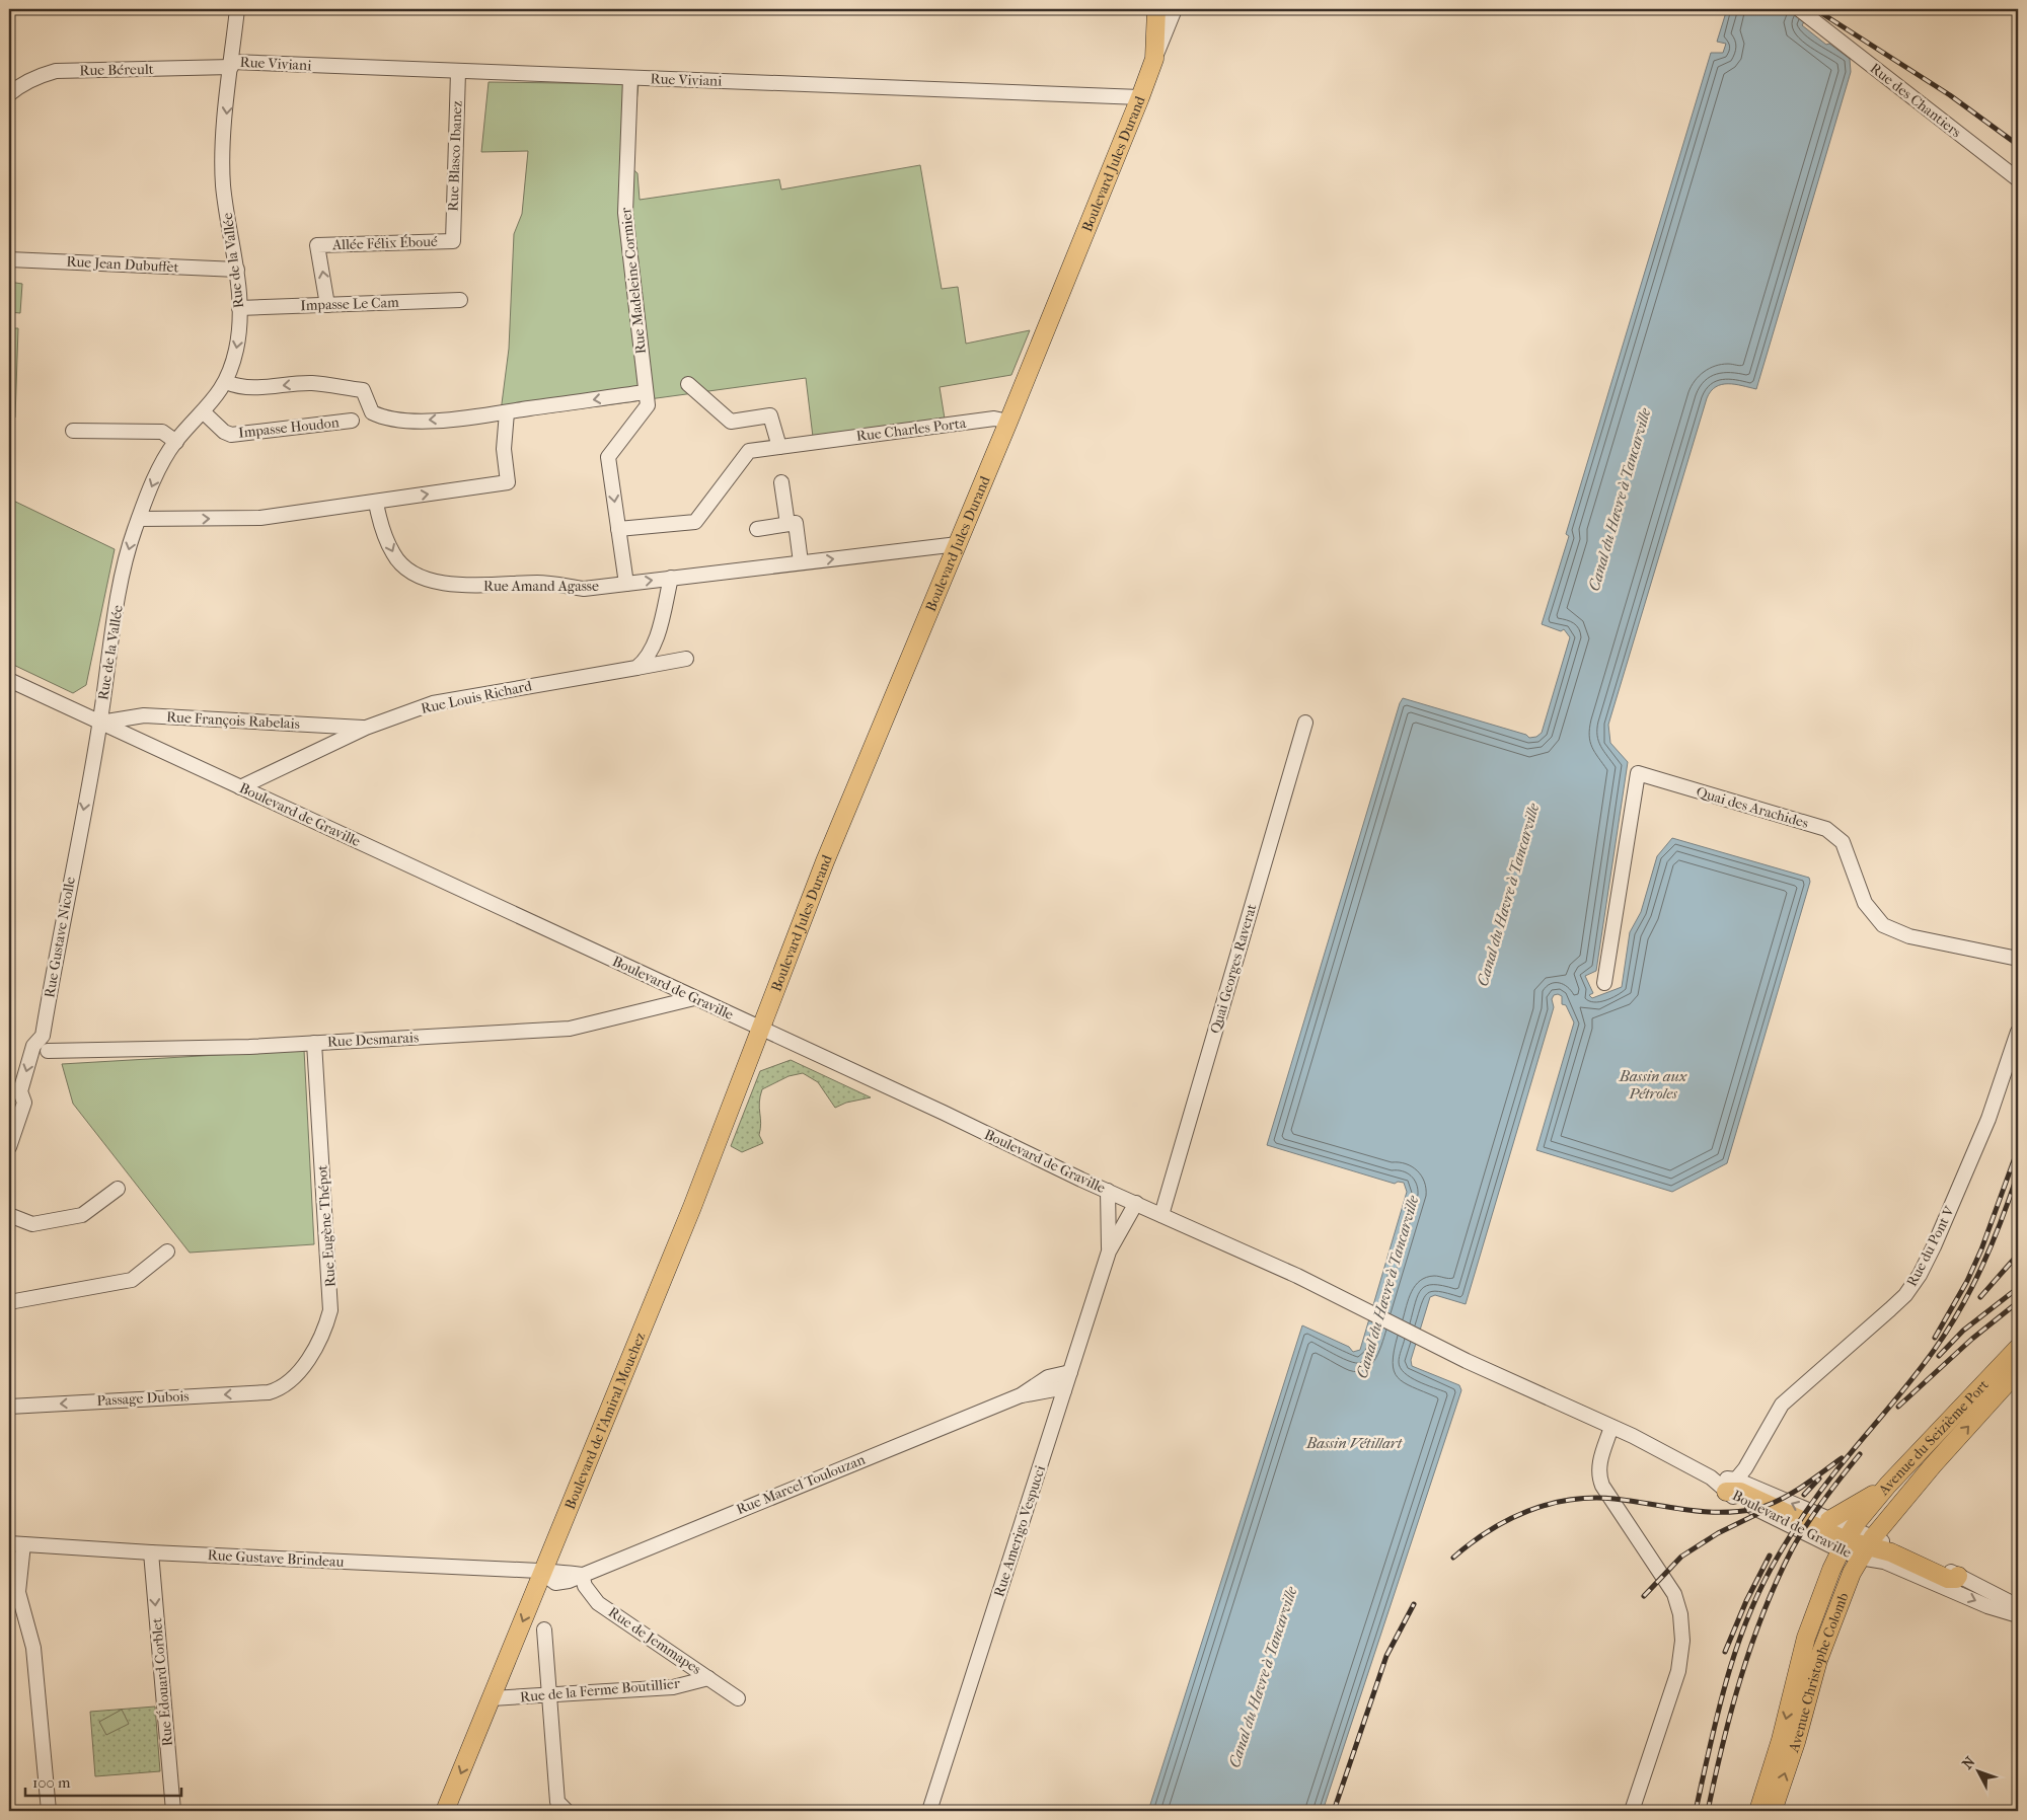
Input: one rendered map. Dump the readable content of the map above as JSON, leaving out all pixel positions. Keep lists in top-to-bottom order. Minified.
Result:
{"streets":{"main road":["Boulevard Jules Durand","Boulevard de l'Amiral Mouchez","Avenue du Seizième Port","Avenue Christophe Colomb"],"street":["Rue Viviani","Rue Béreult","Rue des Chantiers","Rue Blasco Ibanez","Allée Félix Éboué","Rue de la Vallée","Rue Jean Dubuffet","Rue Madeleine Cormier","Impasse Le Cam","Impasse Houdon","Rue Charles Porta","Rue Amand Agasse","Rue Louis Richard","Rue François Rabelais","Quai des Arachides","Boulevard de Graville","Rue Gustave Nicolle","Quai Georges Raverat","Rue Desmarais","Rue Eugène Thépot","Rue du Pont V","Passage Dubois","Rue Marcel Toulouzan","Rue Amerigo Vespucci","Rue Gustave Brindeau","Rue de Jemmapes","Rue Édouard Corblet","Rue de la Ferme Boutillier"]},"crossings":[["Rue Viviani","Rue Béreult"],["Rue Viviani","Rue Blasco Ibanez"],["Rue Viviani","Boulevard Jules Durand"],["Rue Viviani","Rue de la Vallée"],["Rue Viviani","Rue Madeleine Cormier"],["Rue Béreult","Rue de la Vallée"],["Rue Blasco Ibanez","Allée Félix Éboué"],["Boulevard Jules Durand","Rue Charles Porta"],["Boulevard Jules Durand","Rue Amand Agasse"],["Boulevard Jules Durand","Boulevard de Graville"],["Boulevard Jules Durand","Boulevard de l'Amiral Mouchez"],["Allée Félix Éboué","Impasse Le Cam"],["Rue de la Vallée","Rue Jean Dubuffet"],["Rue de la Vallée","Impasse Le Cam"],["Rue de la Vallée","Impasse Houdon"],["Rue de la Vallée","Rue François Rabelais"],["Rue de la Vallée","Boulevard de Graville"],["Rue de la Vallée","Rue Gustave Nicolle"],["Rue Madeleine Cormier","Rue Charles Porta"],["Rue Louis Richard","Rue François Rabelais"],["Rue Louis Richard","Boulevard de Graville"],["Rue François Rabelais","Boulevard de Graville"],["Rue François Rabelais","Rue Gustave Nicolle"],["Boulevard de Graville","Rue Gustave Nicolle"],["Boulevard de Graville","Quai Georges Raverat"],["Boulevard de Graville","Rue Desmarais"],["Boulevard de Graville","Rue du Pont V"],["Boulevard de Graville","Boulevard de l'Amiral Mouchez"],["Boulevard de Graville","Avenue du Seizième Port"],["Boulevard de Graville","Rue Amerigo Vespucci"],["Boulevard de Graville","Avenue Christophe Colomb"],["Rue Desmarais","Rue Eugène Thépot"],["Rue Eugène Thépot","Passage Dubois"],["Boulevard de l'Amiral Mouchez","Rue Marcel Toulouzan"],["Boulevard de l'Amiral Mouchez","Rue Gustave Brindeau"],["Boulevard de l'Amiral Mouchez","Rue de la Ferme Boutillier"],["Avenue du Seizième Port","Avenue Christophe Colomb"],["Rue Marcel Toulouzan","Rue Amerigo Vespucci"],["Rue Marcel Toulouzan","Rue Gustave Brindeau"],["Rue Marcel Toulouzan","Rue de Jemmapes"],["Rue Gustave Brindeau","Rue Édouard Corblet"],["Rue de Jemmapes","Rue de la Ferme Boutillier"]],"one_way":["Rue de la Vallée","Rue Amand Agasse","Rue Gustave Nicolle"],"water":["Canal du Havre à Tancarville","Bassin aux Pétroles","Bassin Vétillart"],"scale_bar":"100 m","north":"top left"}
